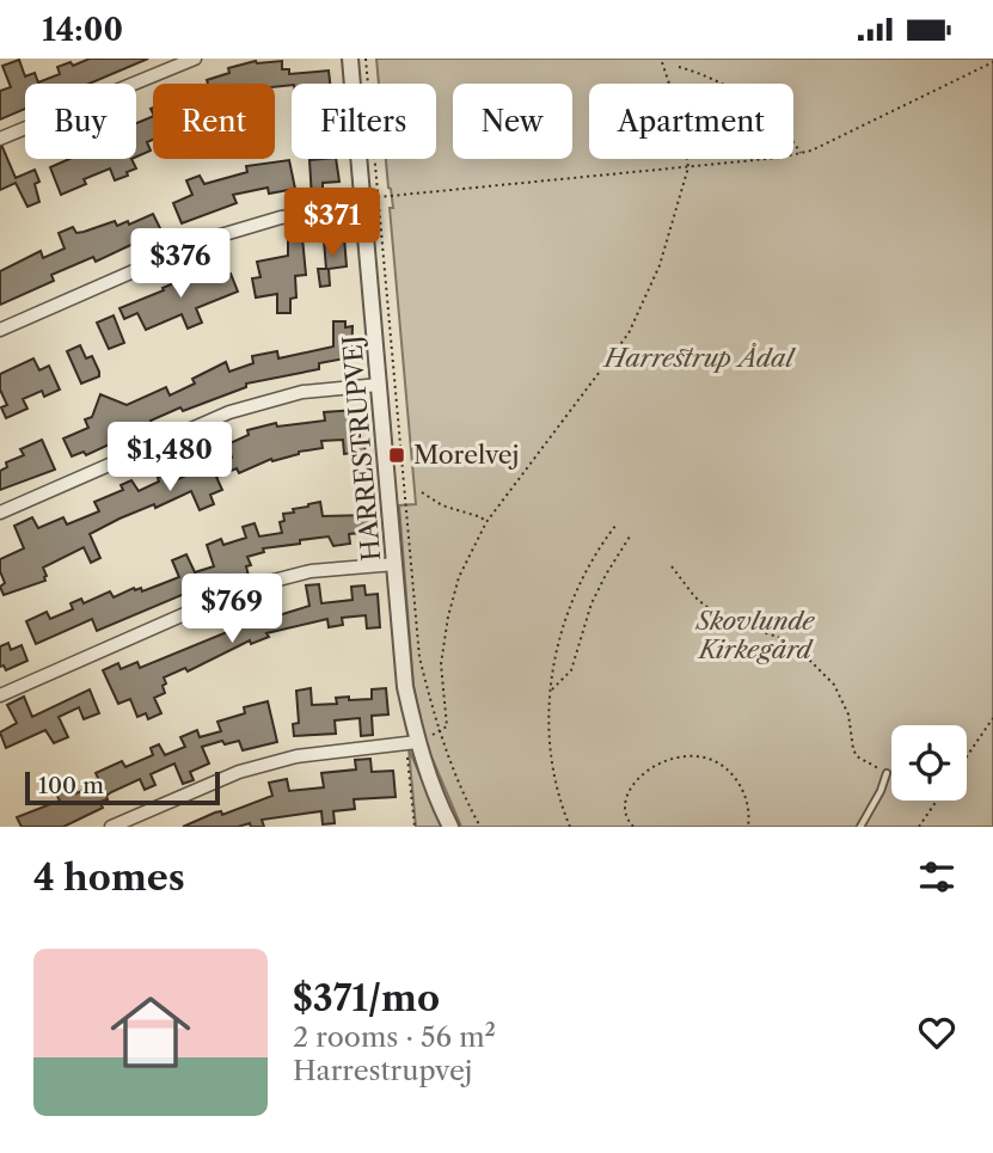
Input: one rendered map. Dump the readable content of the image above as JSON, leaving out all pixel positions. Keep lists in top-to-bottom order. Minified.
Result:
{"streets":{"street":["HARRESTRUPVEJ"]},"parks":["Harrestrup Ådal","Skovlunde Kirkegård"],"places":{"transit":["Morelvej"]},"scale_bar":"100 m","page":{"status":"14:00","chip":["Buy","Rent","Filters","New","Apartment"],"price":["$371","$376","$1,480","$769"],"scale":"100 m","heading":"4 homes","list":[{"name":"$371/mo","note":"2 rooms · 56 m² · Harrestrupvej"}]}}
